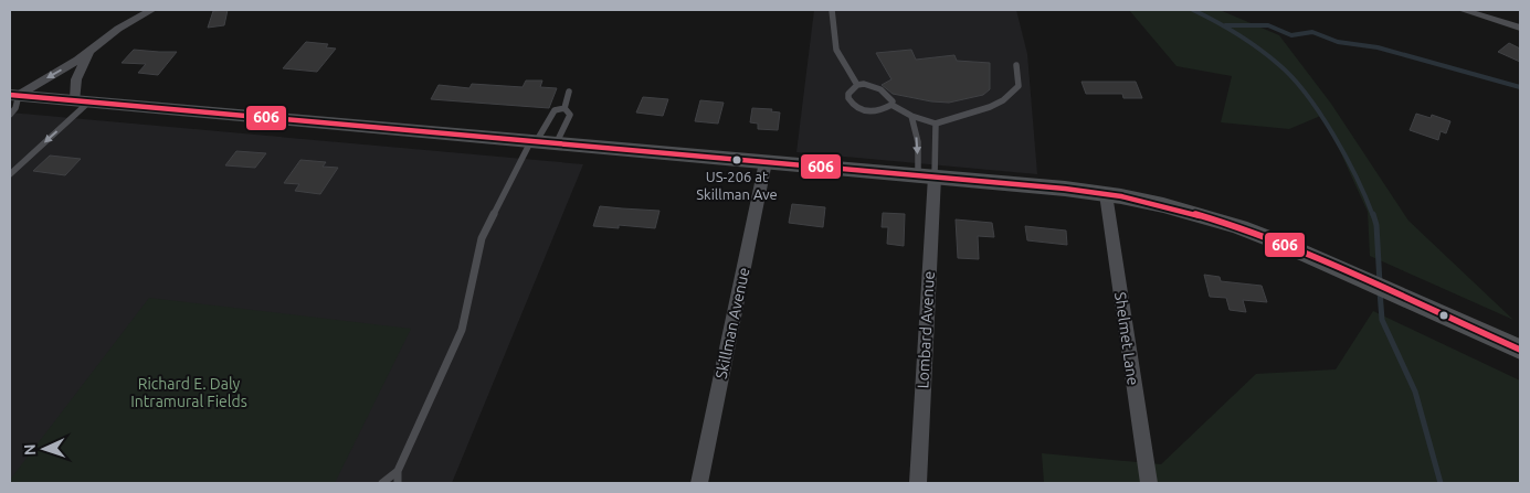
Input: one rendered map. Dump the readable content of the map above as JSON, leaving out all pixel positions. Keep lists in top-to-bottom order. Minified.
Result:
{"streets":{"street":["Skillman Avenue","Lombard Avenue","Shelmet Lane"]},"parks":["Richard E. Daly Intramural Fields"],"places":["US-206 at Skillman Ave"],"lines":["transit line 606"],"north":"left"}
